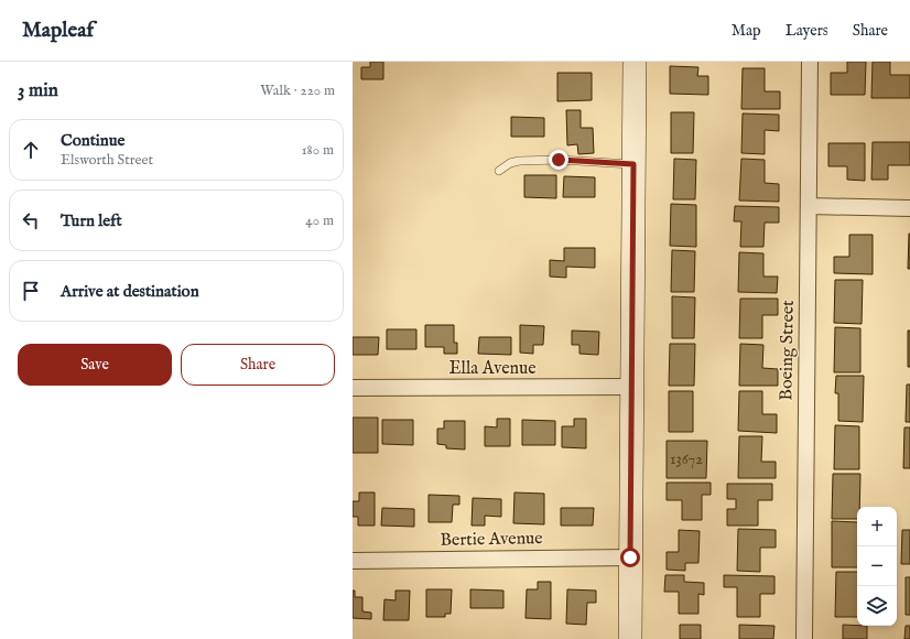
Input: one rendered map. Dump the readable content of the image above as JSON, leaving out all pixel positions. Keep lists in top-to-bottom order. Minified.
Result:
{"streets":{"street":["Boeing Street","Ella Avenue","Bertie Avenue"]},"house_numbers":["13672"],"page":{"header":"Mapleaf","nav":["Map","Layers","Share"],"heading":["3 min","Walk · 220 m"],"list":[["Continue","Elsworth Street","180 m"],["Turn left","40 m"],"Arrive at destination"],"buttons":["Save","Share"],"map_buttons":["+","−"]}}
